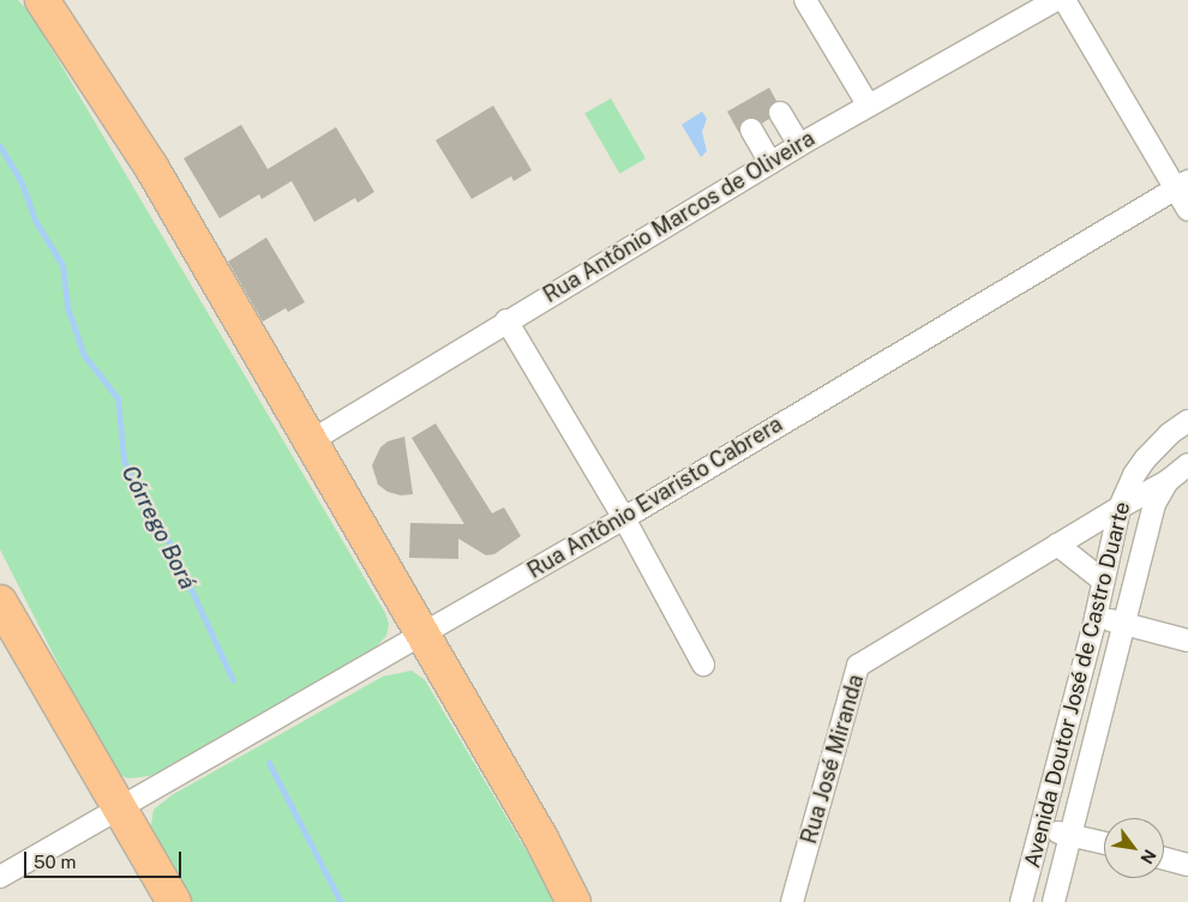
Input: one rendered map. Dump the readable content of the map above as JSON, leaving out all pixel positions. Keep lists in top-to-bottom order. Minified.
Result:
{"streets":{"street":["Rua Antônio Marcos de Oliveira","Rua Antônio Evaristo Cabrera","Avenida Doutor José de Castro Duarte","Rua José Miranda"]},"crossings":[["Avenida Doutor José de Castro Duarte","Rua José Miranda"]],"water":["Córrego Borá"],"scale_bar":"50 m","north":"bottom right"}
